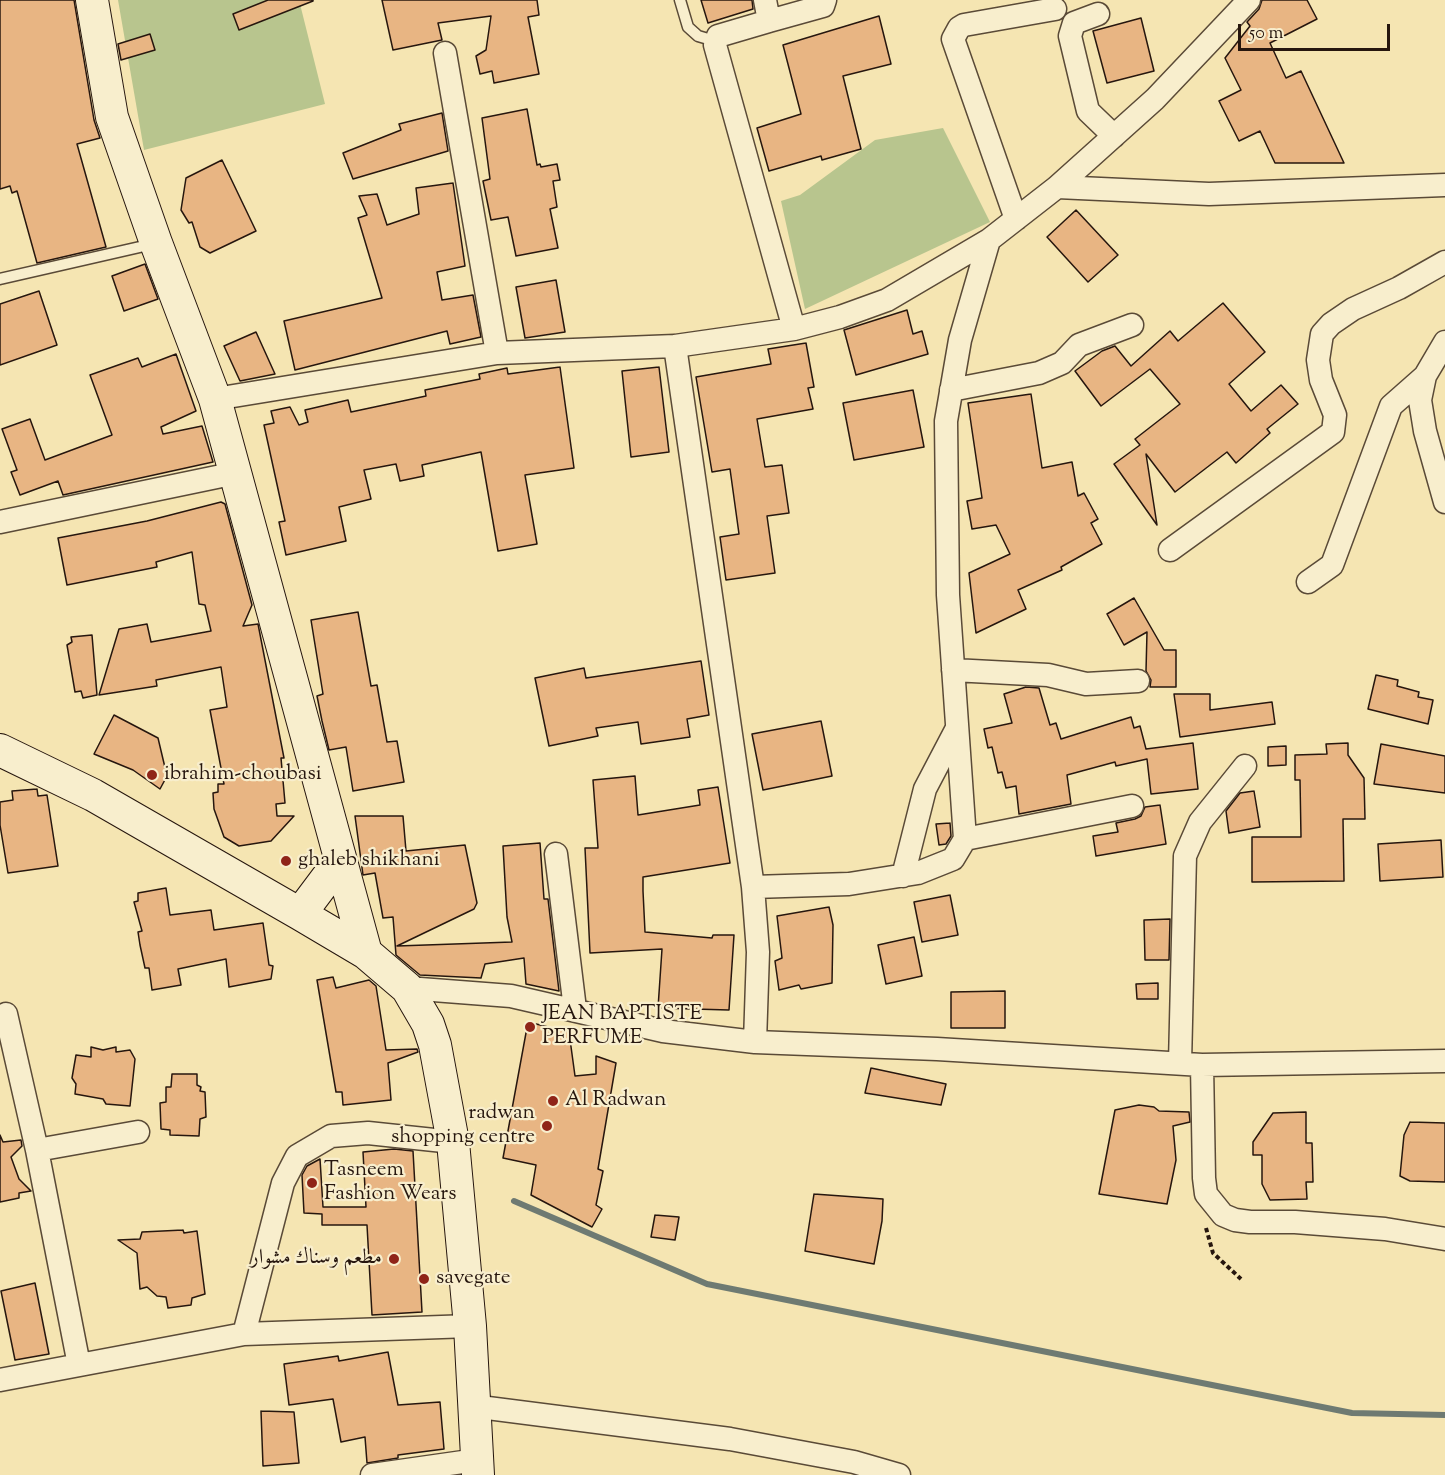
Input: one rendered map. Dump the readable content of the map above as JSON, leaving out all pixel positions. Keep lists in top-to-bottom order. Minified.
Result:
{"places":["ibrahim-choubasi","ghaleb shikhani","JEAN BAPTISTE PERFUME","Al Radwan","radwan shopping centre","Tasneem Fashion Wears","مطعم وسناك مشوار","savegate"],"scale_bar":"50 m"}
